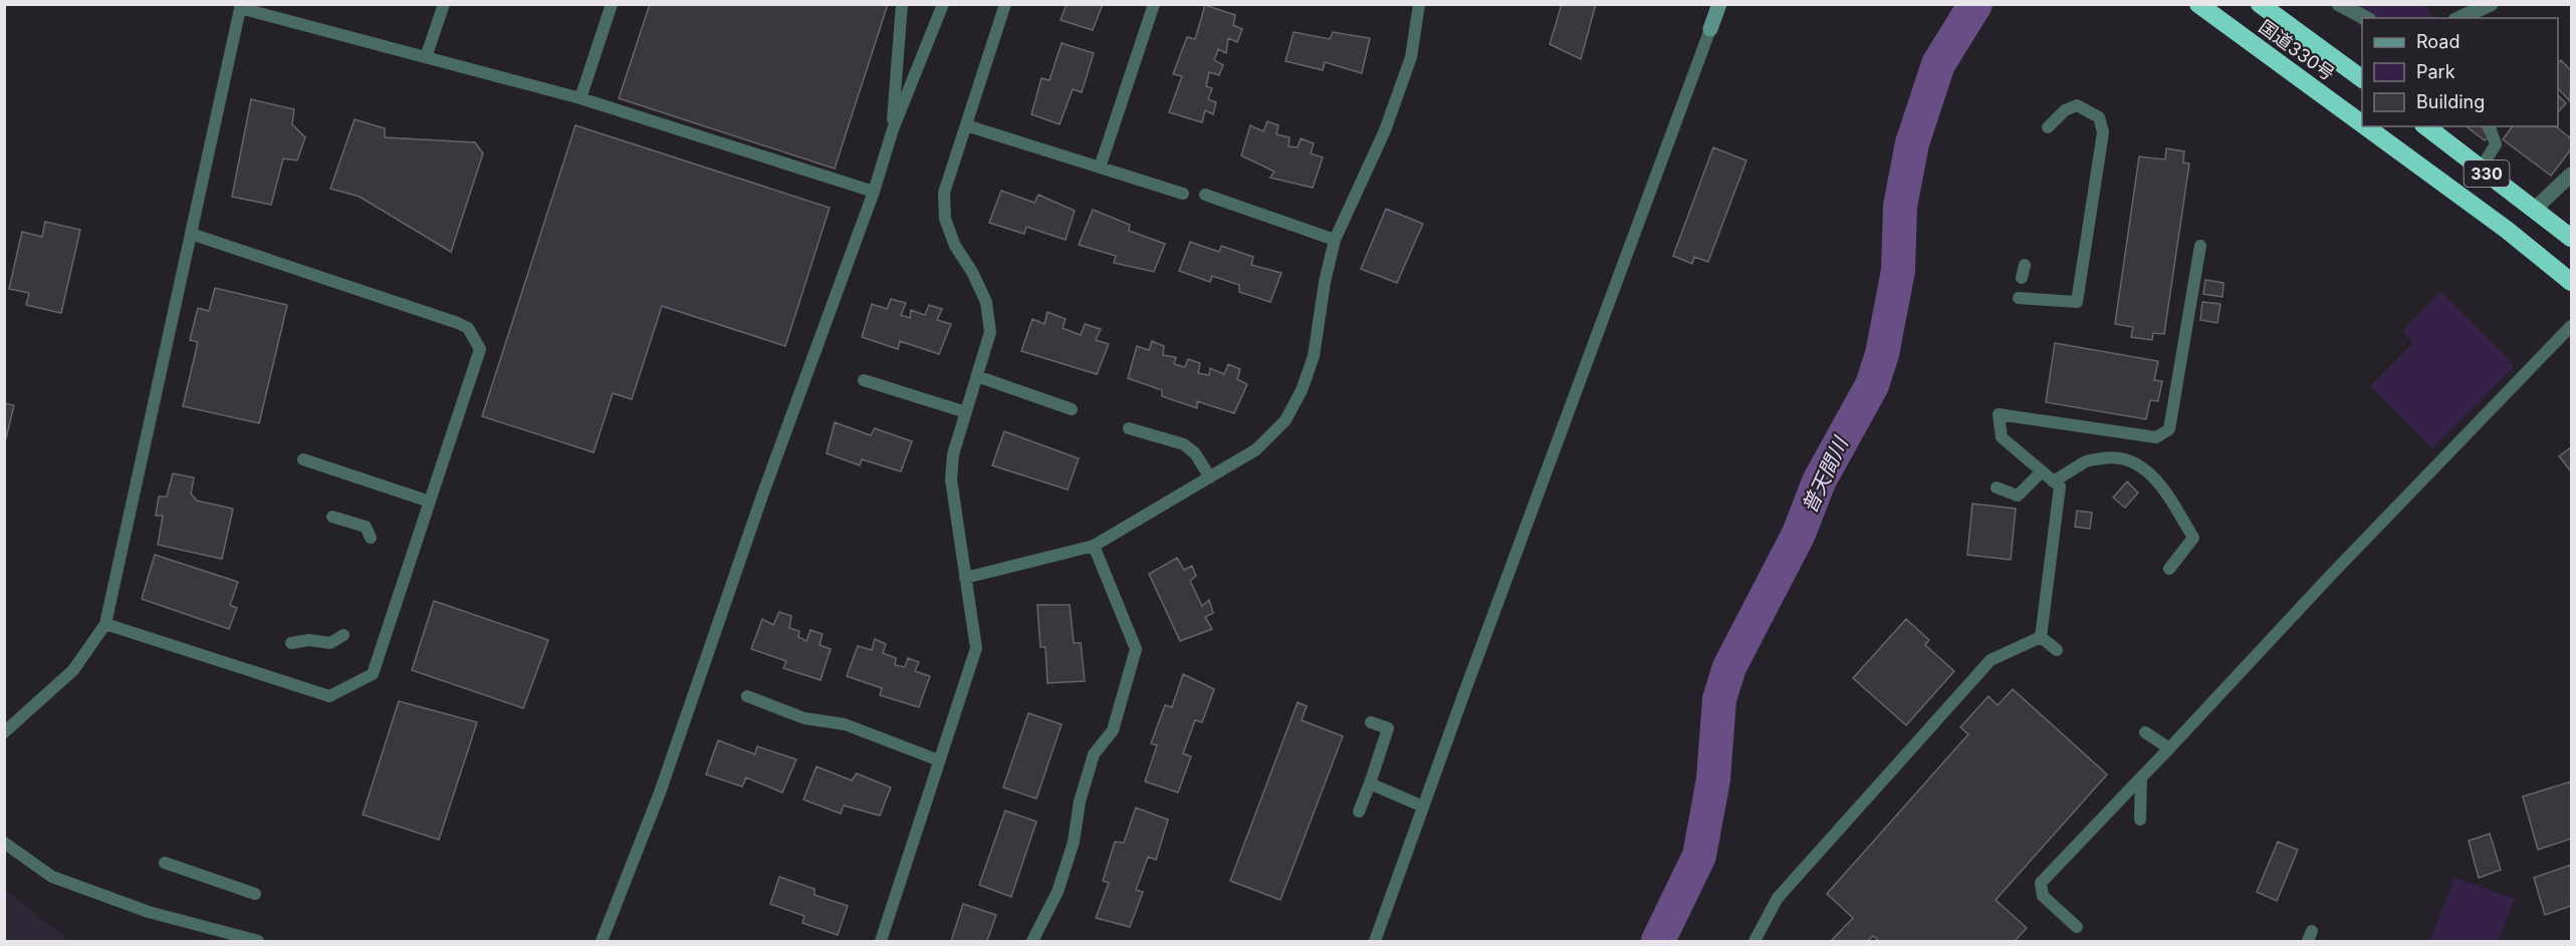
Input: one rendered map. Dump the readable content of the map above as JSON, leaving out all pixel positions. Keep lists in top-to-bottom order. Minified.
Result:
{"streets":{"highway":["国道330号","330"]},"water":["普天間川"],"legend":["Road","Park","Building"]}
